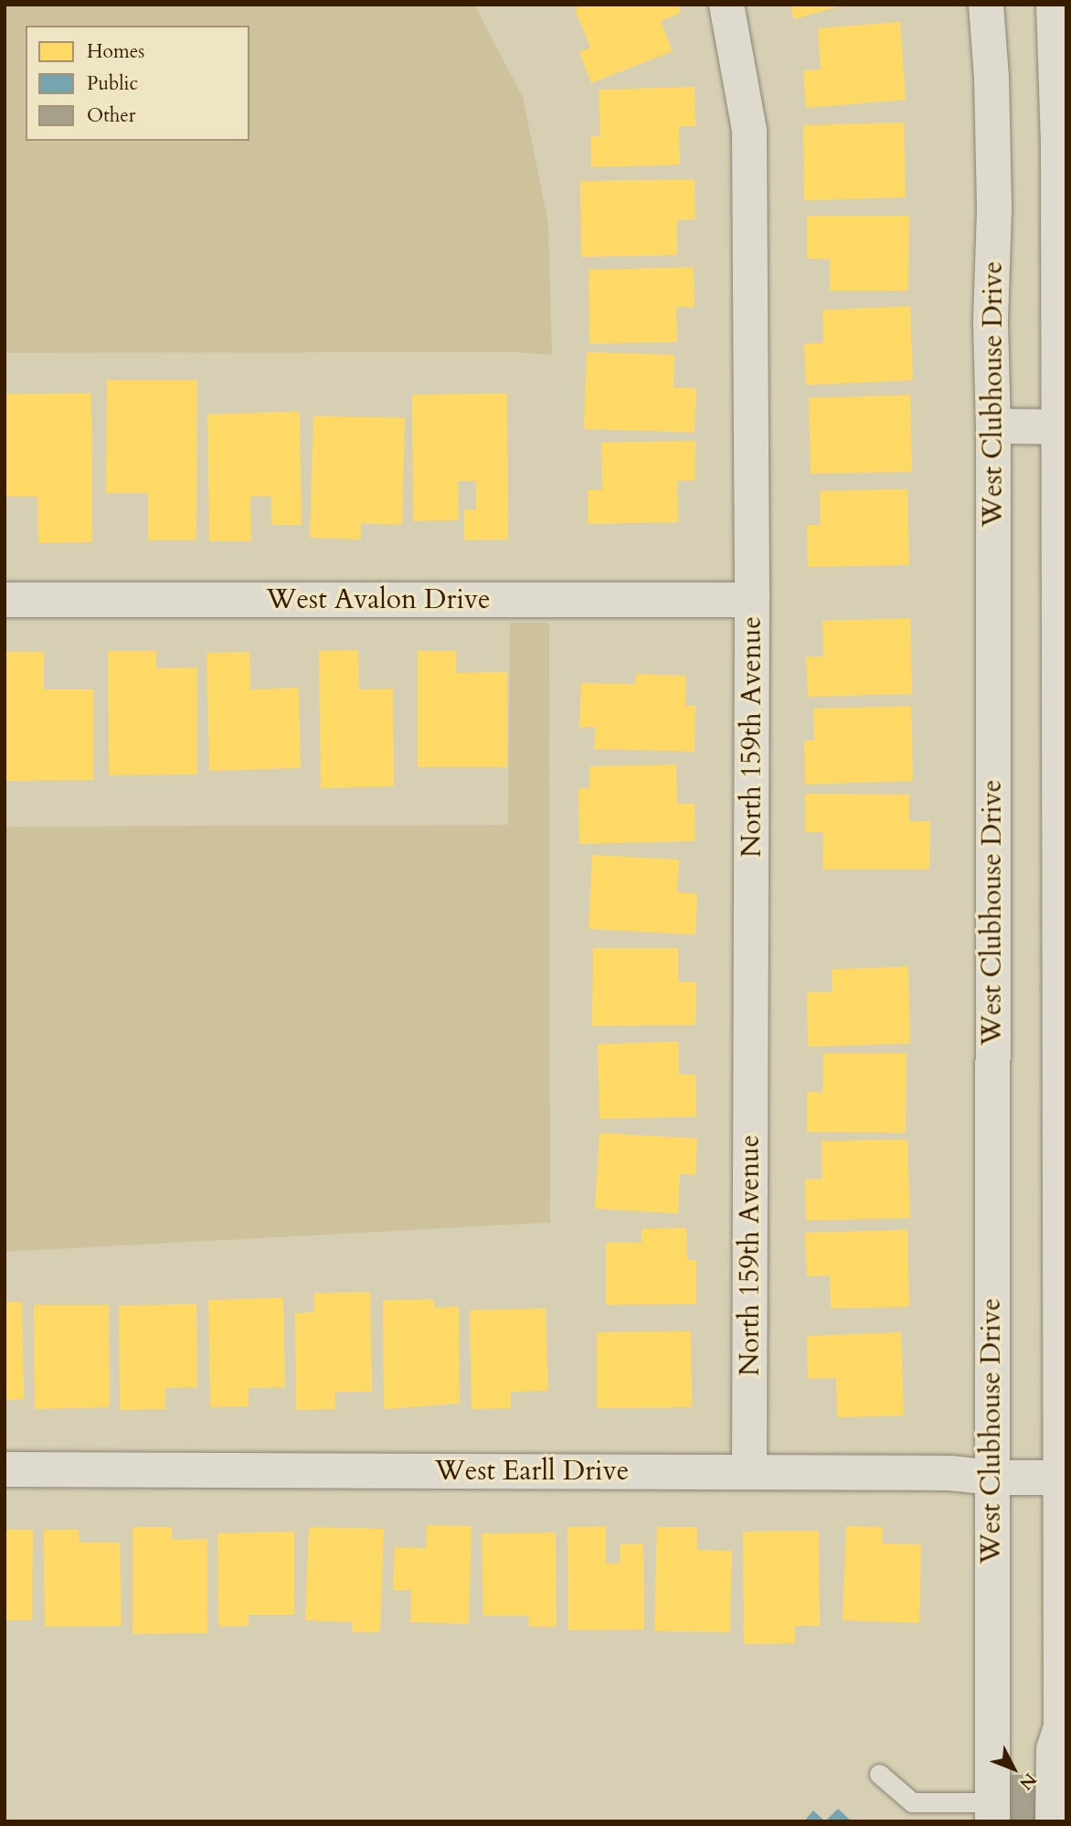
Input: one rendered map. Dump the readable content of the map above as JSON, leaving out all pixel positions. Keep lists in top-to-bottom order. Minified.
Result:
{"streets":{"street":["West Clubhouse Drive","West Avalon Drive","North 159th Avenue","West Earll Drive"]},"crossings":[["West Clubhouse Drive","West Earll Drive"],["West Avalon Drive","North 159th Avenue"],["North 159th Avenue","West Earll Drive"]],"legend":["Homes","Public","Other"],"north":"bottom right"}
